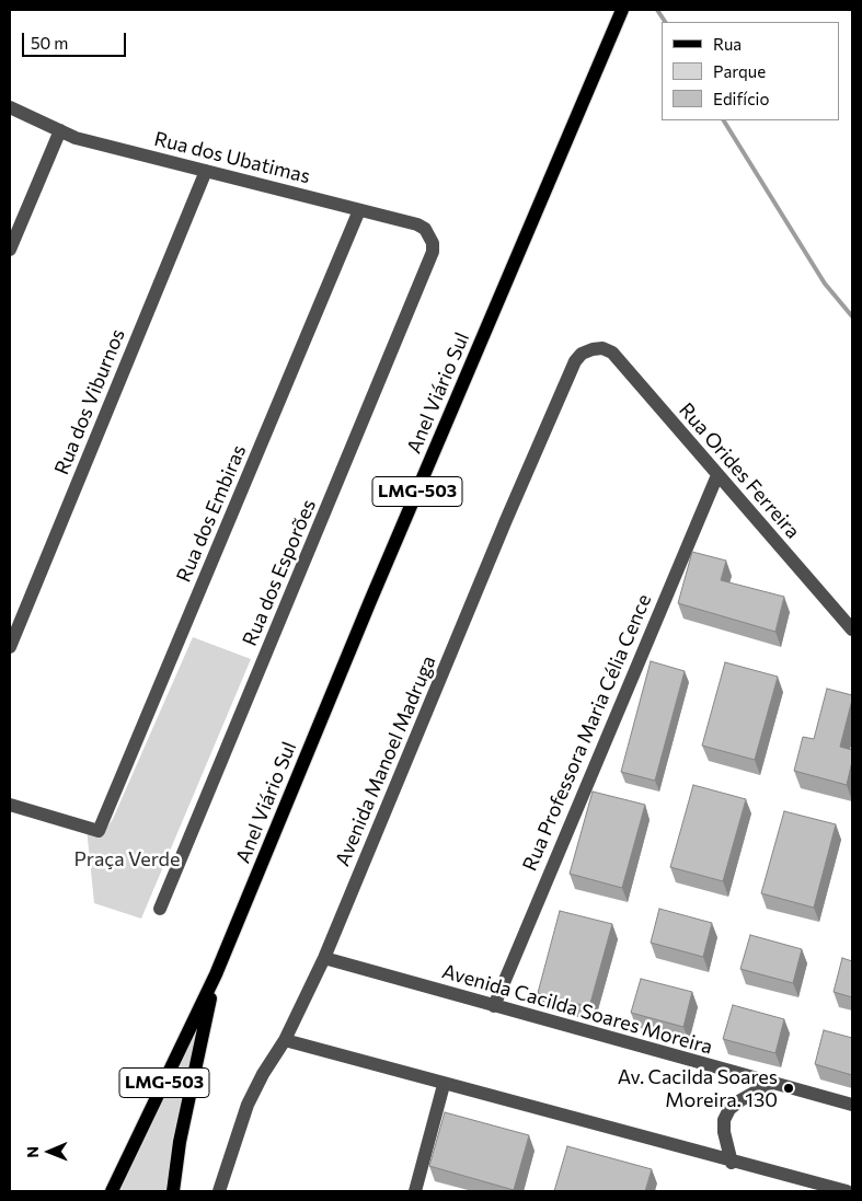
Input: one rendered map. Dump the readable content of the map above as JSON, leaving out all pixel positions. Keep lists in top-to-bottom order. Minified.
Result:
{"streets":{"main road":["Anel Viário Sul","LMG-503"],"street":["Rua dos Ubatimas","Rua dos Viburnos","Rua Orides Ferreira","Rua dos Embiras","Rua dos Esporões","Rua Professora Maria Célia Cence","Avenida Manoel Madruga","Avenida Cacilda Soares Moreira"]},"crossings":[["Rua dos Ubatimas","Rua dos Viburnos"],["Rua dos Ubatimas","Rua dos Embiras"],["Rua dos Ubatimas","Rua dos Esporões"],["Rua Orides Ferreira","Rua Professora Maria Célia Cence"],["Rua Orides Ferreira","Avenida Manoel Madruga"],["Rua Professora Maria Célia Cence","Avenida Cacilda Soares Moreira"],["Avenida Manoel Madruga","Avenida Cacilda Soares Moreira"]],"parks":["Praça Verde"],"places":["Av. Cacilda Soares Moreira. 130"],"legend":["Rua","Parque","Edifício"],"scale_bar":"50 m","north":"left"}
